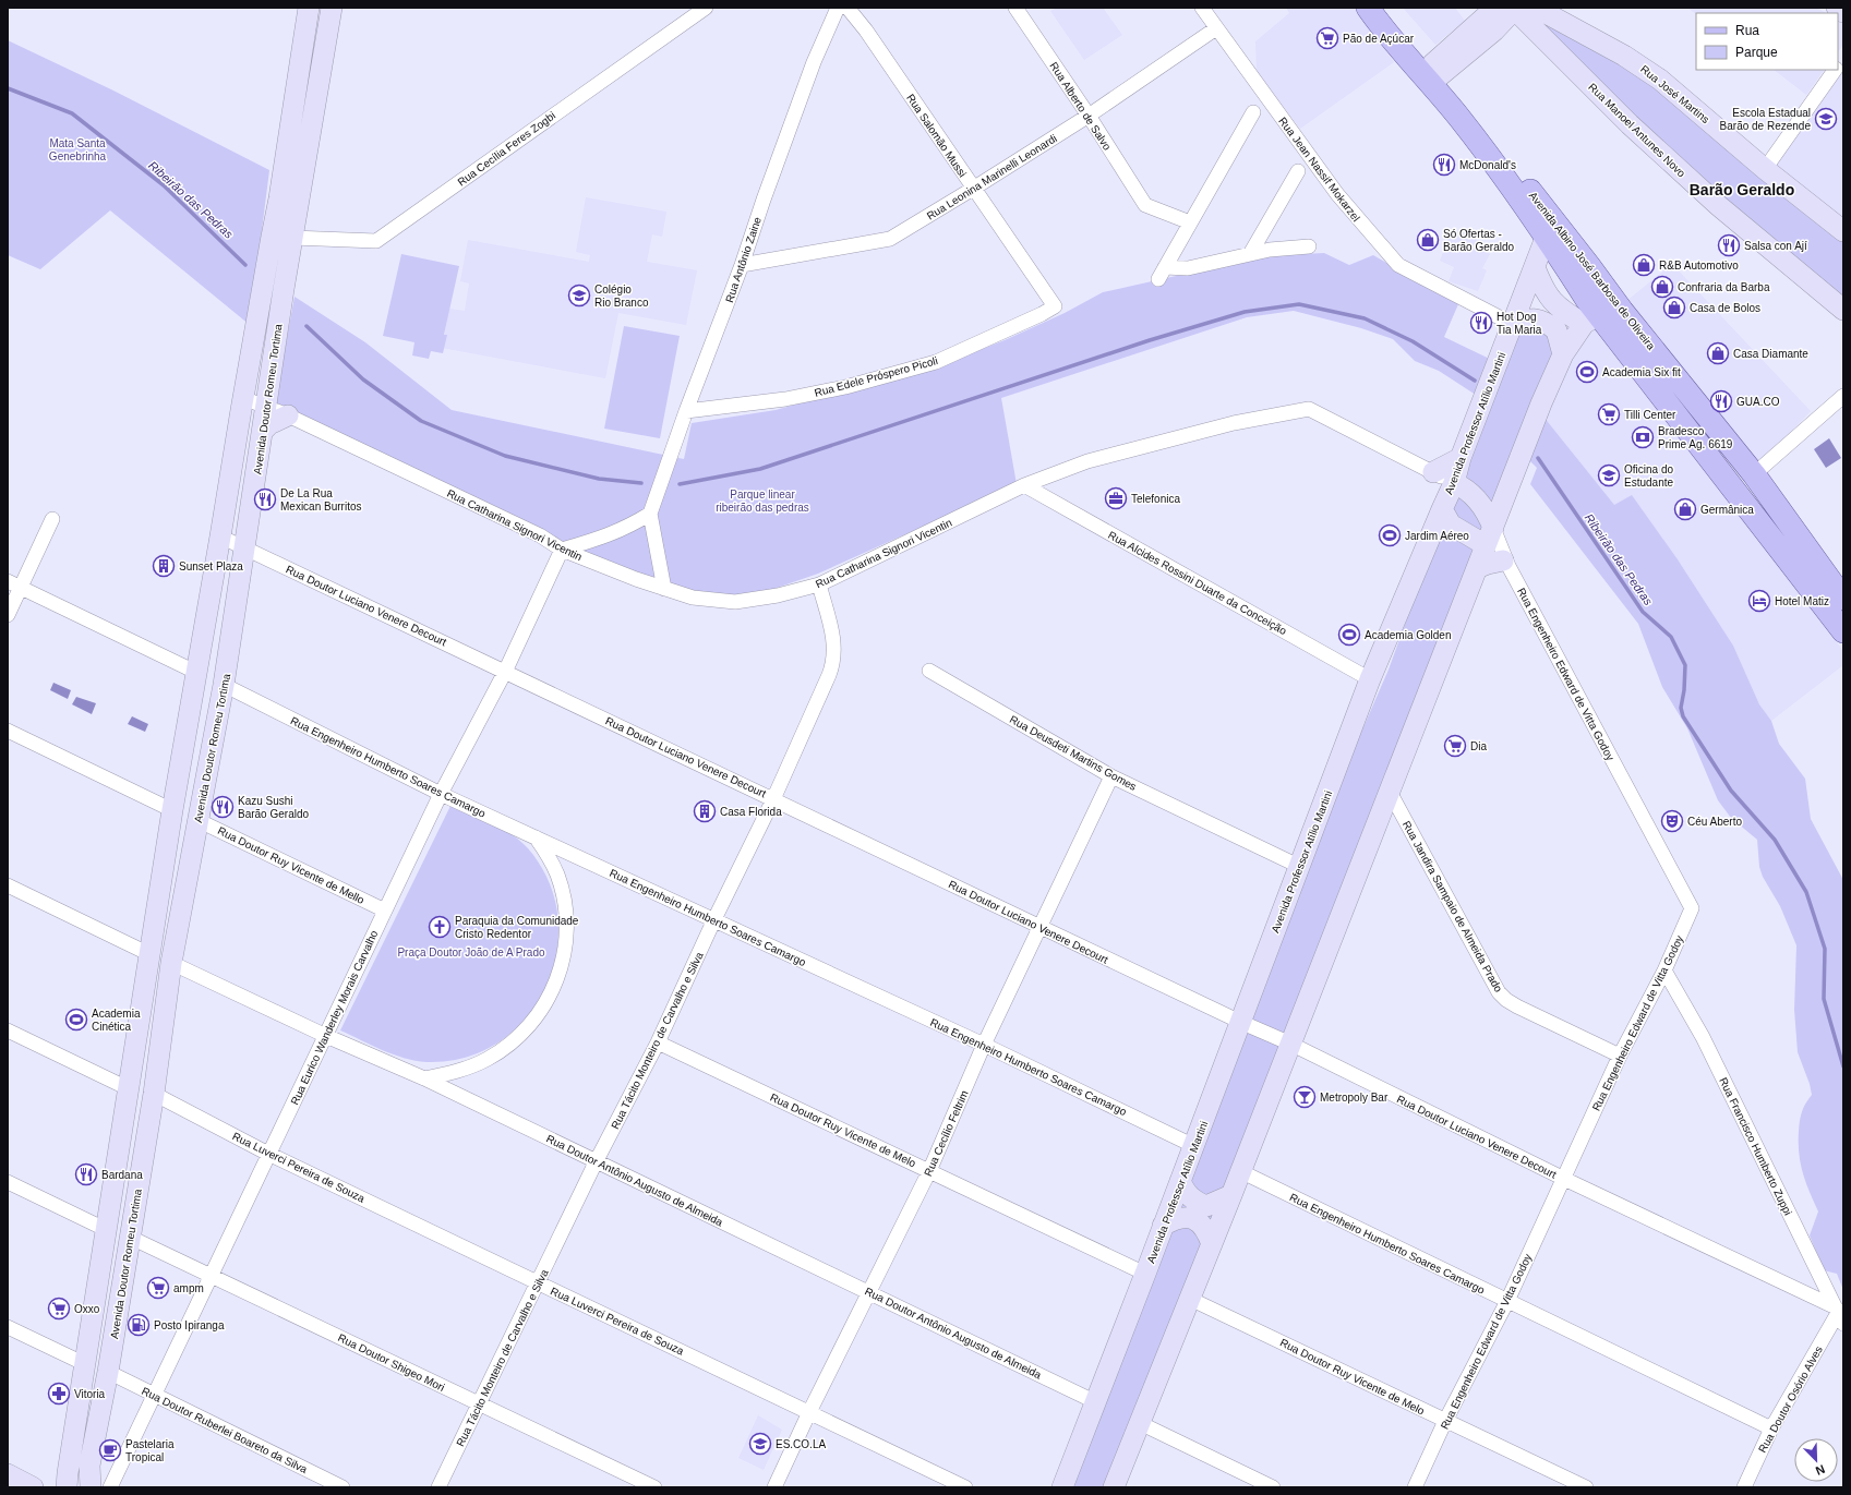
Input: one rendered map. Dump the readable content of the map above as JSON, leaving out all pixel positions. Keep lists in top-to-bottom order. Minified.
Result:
{"streets":{"main road":["Rua José Martins","Rua Manoel Antunes Novo","Avenida Albino José Barbosa de Oliveira","Avenida Doutor Romeu Tortima","Avenida Professor Atílio Martini"],"street":["Rua Alberto de Salvo","Rua Salomão Mussi","Rua Cecília Feres Zogbi","Rua Jean Nassif Mokarzel","Rua Leonina Marinelli Leonardi","Rua Antônio Zaine","Rua Edele Próspero Picoli","Rua Catharina Signori Vicentin","Rua Alcides Rossini Duarte da Conceição","Rua Doutor Luciano Venere Decourt","Rua Engenheiro Edward de Vitta Godoy","Rua Deusdeti Martins Gomes","Rua Engenheiro Humberto Soares Camargo","Rua Doutor Ruy Vicente de Mello","Rua Jandira Sampaio de Almeida Prado","Rua Eurico Wanderley Morais Carvalho","Rua Tácito Monteiro de Carvalho e Silva","Rua Doutor Ruy Vicente de Melo","Rua Cecílio Feltrim","Rua Francisco Humberto Zuppi","Rua Luverci Pereira de Souza","Rua Doutor Antônio Augusto de Almeida","Rua Doutor Shigeo Mori","Rua Doutor Osório Alves","Rua Doutor Ruberlei Boareto da Silva"]},"crossings":[["Rua José Martins","Rua Manoel Antunes Novo"],["Rua Alberto de Salvo","Rua Leonina Marinelli Leonardi"],["Rua Salomão Mussi","Rua Leonina Marinelli Leonardi"],["Rua Salomão Mussi","Rua Edele Próspero Picoli"],["Rua Cecília Feres Zogbi","Avenida Doutor Romeu Tortima"],["Rua Jean Nassif Mokarzel","Rua Leonina Marinelli Leonardi"],["Rua Jean Nassif Mokarzel","Avenida Professor Atílio Martini"],["Rua Leonina Marinelli Leonardi","Rua Antônio Zaine"],["Rua Antônio Zaine","Rua Edele Próspero Picoli"],["Avenida Albino José Barbosa de Oliveira","Avenida Professor Atílio Martini"],["Avenida Doutor Romeu Tortima","Rua Catharina Signori Vicentin"],["Avenida Doutor Romeu Tortima","Rua Doutor Luciano Venere Decourt"],["Avenida Doutor Romeu Tortima","Rua Engenheiro Humberto Soares Camargo"],["Avenida Doutor Romeu Tortima","Rua Doutor Ruy Vicente de Mello"],["Avenida Doutor Romeu Tortima","Rua Luverci Pereira de Souza"],["Avenida Doutor Romeu Tortima","Rua Doutor Antônio Augusto de Almeida"],["Avenida Doutor Romeu Tortima","Rua Doutor Shigeo Mori"],["Avenida Doutor Romeu Tortima","Rua Doutor Ruberlei Boareto da Silva"],["Avenida Professor Atílio Martini","Rua Catharina Signori Vicentin"],["Avenida Professor Atílio Martini","Rua Alcides Rossini Duarte da Conceição"],["Avenida Professor Atílio Martini","Rua Doutor Luciano Venere Decourt"],["Avenida Professor Atílio Martini","Rua Engenheiro Humberto Soares Camargo"],["Avenida Professor Atílio Martini","Rua Doutor Ruy Vicente de Melo"],["Avenida Professor Atílio Martini","Rua Doutor Antônio Augusto de Almeida"],["Rua Catharina Signori Vicentin","Rua Alcides Rossini Duarte da Conceição"],["Rua Catharina Signori Vicentin","Rua Eurico Wanderley Morais Carvalho"],["Rua Catharina Signori Vicentin","Rua Tácito Monteiro de Carvalho e Silva"],["Rua Doutor Luciano Venere Decourt","Rua Engenheiro Edward de Vitta Godoy"],["Rua Doutor Luciano Venere Decourt","Rua Eurico Wanderley Morais Carvalho"],["Rua Doutor Luciano Venere Decourt","Rua Tácito Monteiro de Carvalho e Silva"],["Rua Doutor Luciano Venere Decourt","Rua Cecílio Feltrim"],["Rua Doutor Luciano Venere Decourt","Rua Francisco Humberto Zuppi"],["Rua Doutor Luciano Venere Decourt","Rua Doutor Osório Alves"],["Rua Engenheiro Edward de Vitta Godoy","Rua Engenheiro Humberto Soares Camargo"],["Rua Engenheiro Edward de Vitta Godoy","Rua Jandira Sampaio de Almeida Prado"],["Rua Engenheiro Edward de Vitta Godoy","Rua Doutor Ruy Vicente de Melo"],["Rua Engenheiro Edward de Vitta Godoy","Rua Francisco Humberto Zuppi"],["Rua Deusdeti Martins Gomes","Rua Cecílio Feltrim"],["Rua Engenheiro Humberto Soares Camargo","Rua Eurico Wanderley Morais Carvalho"],["Rua Engenheiro Humberto Soares Camargo","Rua Tácito Monteiro de Carvalho e Silva"],["Rua Engenheiro Humberto Soares Camargo","Rua Cecílio Feltrim"],["Rua Engenheiro Humberto Soares Camargo","Rua Doutor Osório Alves"],["Rua Doutor Ruy Vicente de Mello","Rua Eurico Wanderley Morais Carvalho"],["Rua Eurico Wanderley Morais Carvalho","Rua Luverci Pereira de Souza"],["Rua Eurico Wanderley Morais Carvalho","Rua Doutor Antônio Augusto de Almeida"],["Rua Eurico Wanderley Morais Carvalho","Rua Doutor Shigeo Mori"],["Rua Eurico Wanderley Morais Carvalho","Rua Doutor Ruberlei Boareto da Silva"],["Rua Tácito Monteiro de Carvalho e Silva","Rua Doutor Ruy Vicente de Melo"],["Rua Tácito Monteiro de Carvalho e Silva","Rua Luverci Pereira de Souza"],["Rua Tácito Monteiro de Carvalho e Silva","Rua Doutor Antônio Augusto de Almeida"],["Rua Tácito Monteiro de Carvalho e Silva","Rua Doutor Shigeo Mori"],["Rua Doutor Ruy Vicente de Melo","Rua Cecílio Feltrim"],["Rua Cecílio Feltrim","Rua Luverci Pereira de Souza"],["Rua Cecílio Feltrim","Rua Doutor Antônio Augusto de Almeida"],["Rua Francisco Humberto Zuppi","Rua Doutor Osório Alves"]],"districts":["Barão Geraldo"],"water":["Ribeirão das Pedras"],"parks":["Mata Santa Genebrinha","Parque linear ribeirão das pedras","Praça Doutor João de A Prado"],"places":{"supermarket":["Pão de Açúcar","Tilli Center","Dia","ampm","Oxxo"],"school or university":["Escola Estadual Barão de Rezende","Colégio Rio Branco","Oficina do Estudante","ES.CO.LA"],"restaurant":["McDonald's","Salsa con Ají","Hot Dog Tia Maria","GUA.CO","De La Rua Mexican Burritos","Kazu Sushi Barão Geraldo","Bardana"],"shop":["Só Ofertas - Barão Geraldo","R&B Automotivo","Confraria da Barba","Casa de Bolos","Casa Diamante","Germânica"],"sports":["Academia Six fit","Jardim Aéreo","Academia Golden","Academia Cinética"],"bank":["Bradesco Prime Ag. 6619"],"office":["Telefonica"],"building":["Sunset Plaza","Casa Florida"],"hotel":["Hotel Matiz"],"theatre":["Céu Aberto"],"church":["Paraquia da Comunidade Cristo Redentor"],"bar":["Metropoly Bar"],"fuel station":["Posto Ipiranga"],"pharmacy":["Vitoria"],"cafe":["Pastelaria Tropical"]},"legend":["Rua","Parque"],"north":"bottom right"}
